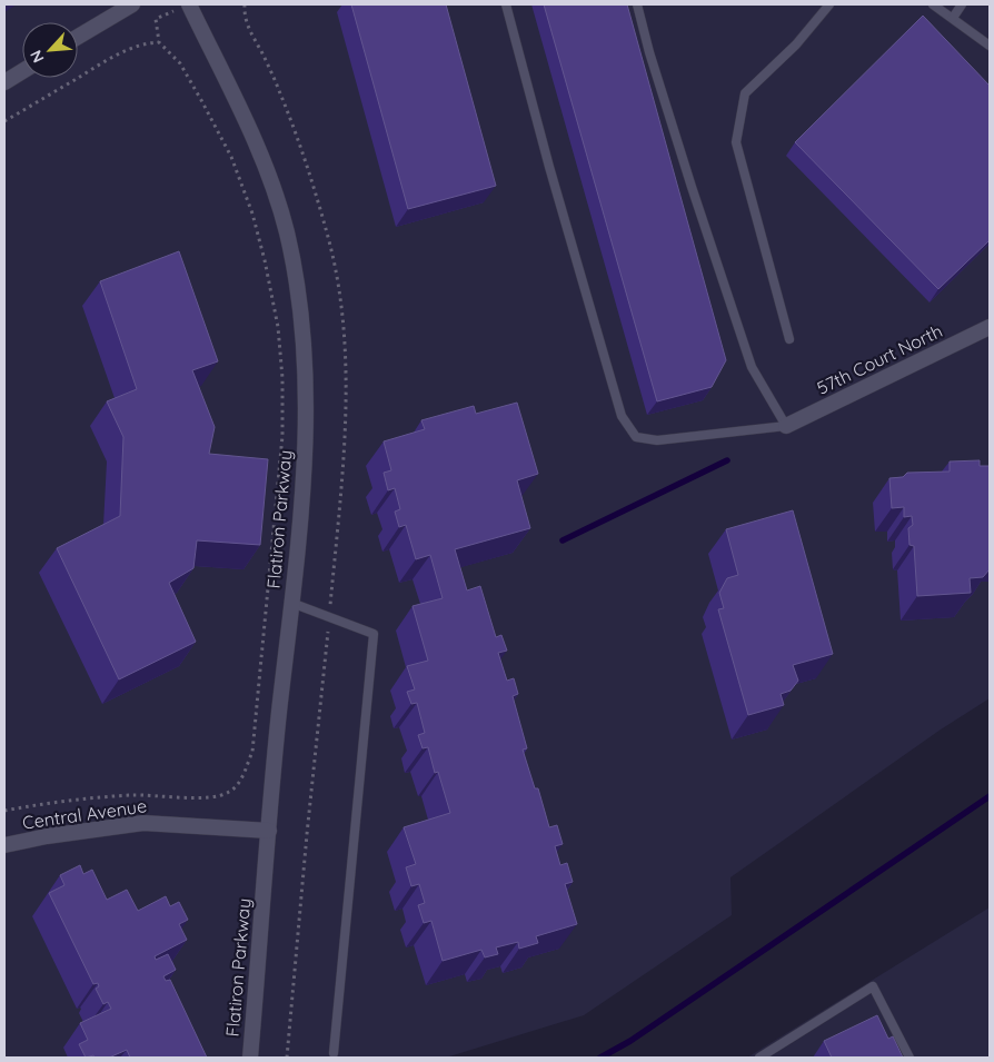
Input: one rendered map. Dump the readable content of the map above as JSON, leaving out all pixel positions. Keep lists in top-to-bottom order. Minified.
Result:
{"streets":{"street":["57th Court North","Flatiron Parkway","Central Avenue"]},"crossings":[["Flatiron Parkway","Central Avenue"]],"north":"bottom left"}
